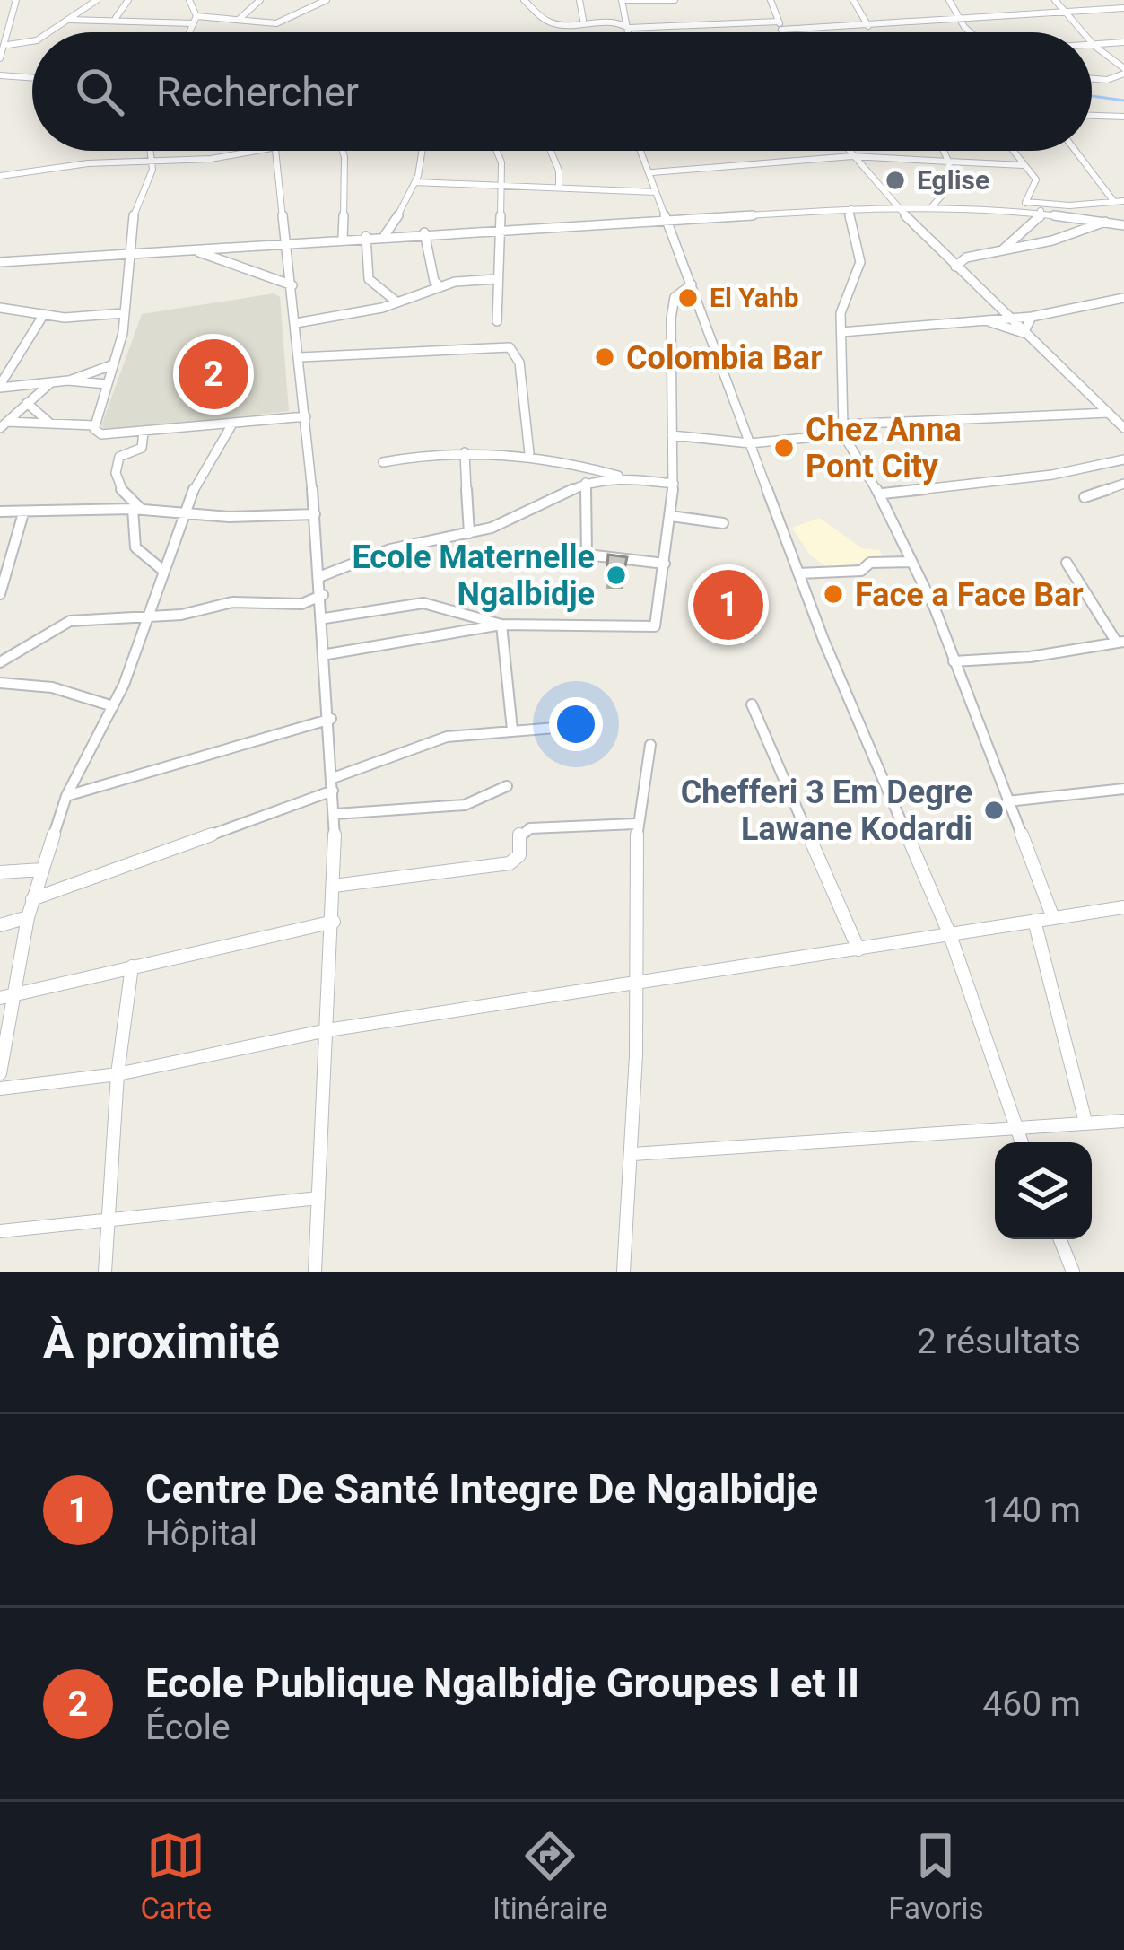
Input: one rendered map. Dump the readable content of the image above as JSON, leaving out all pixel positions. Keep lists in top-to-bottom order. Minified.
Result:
{"places":["Eglise","El Yahb","Colombia Bar","Chez Anna Pont City","Ecole Maternelle Ngalbidje","Face a Face Bar","Chefferi 3 Em Degre Lawane Kodardi"],"page":{"search":"Rechercher","pins":["2","1"],"heading":["À proximité","2 résultats"],"list":[{"mark":"1","name":"Centre De Santé Integre De Ngalbidje","note":"Hôpital","value":"140 m"},{"mark":"2","name":"Ecole Publique Ngalbidje Groupes I et II","note":"École","value":"460 m"}],"nav":["Carte","Itinéraire","Favoris"]}}
